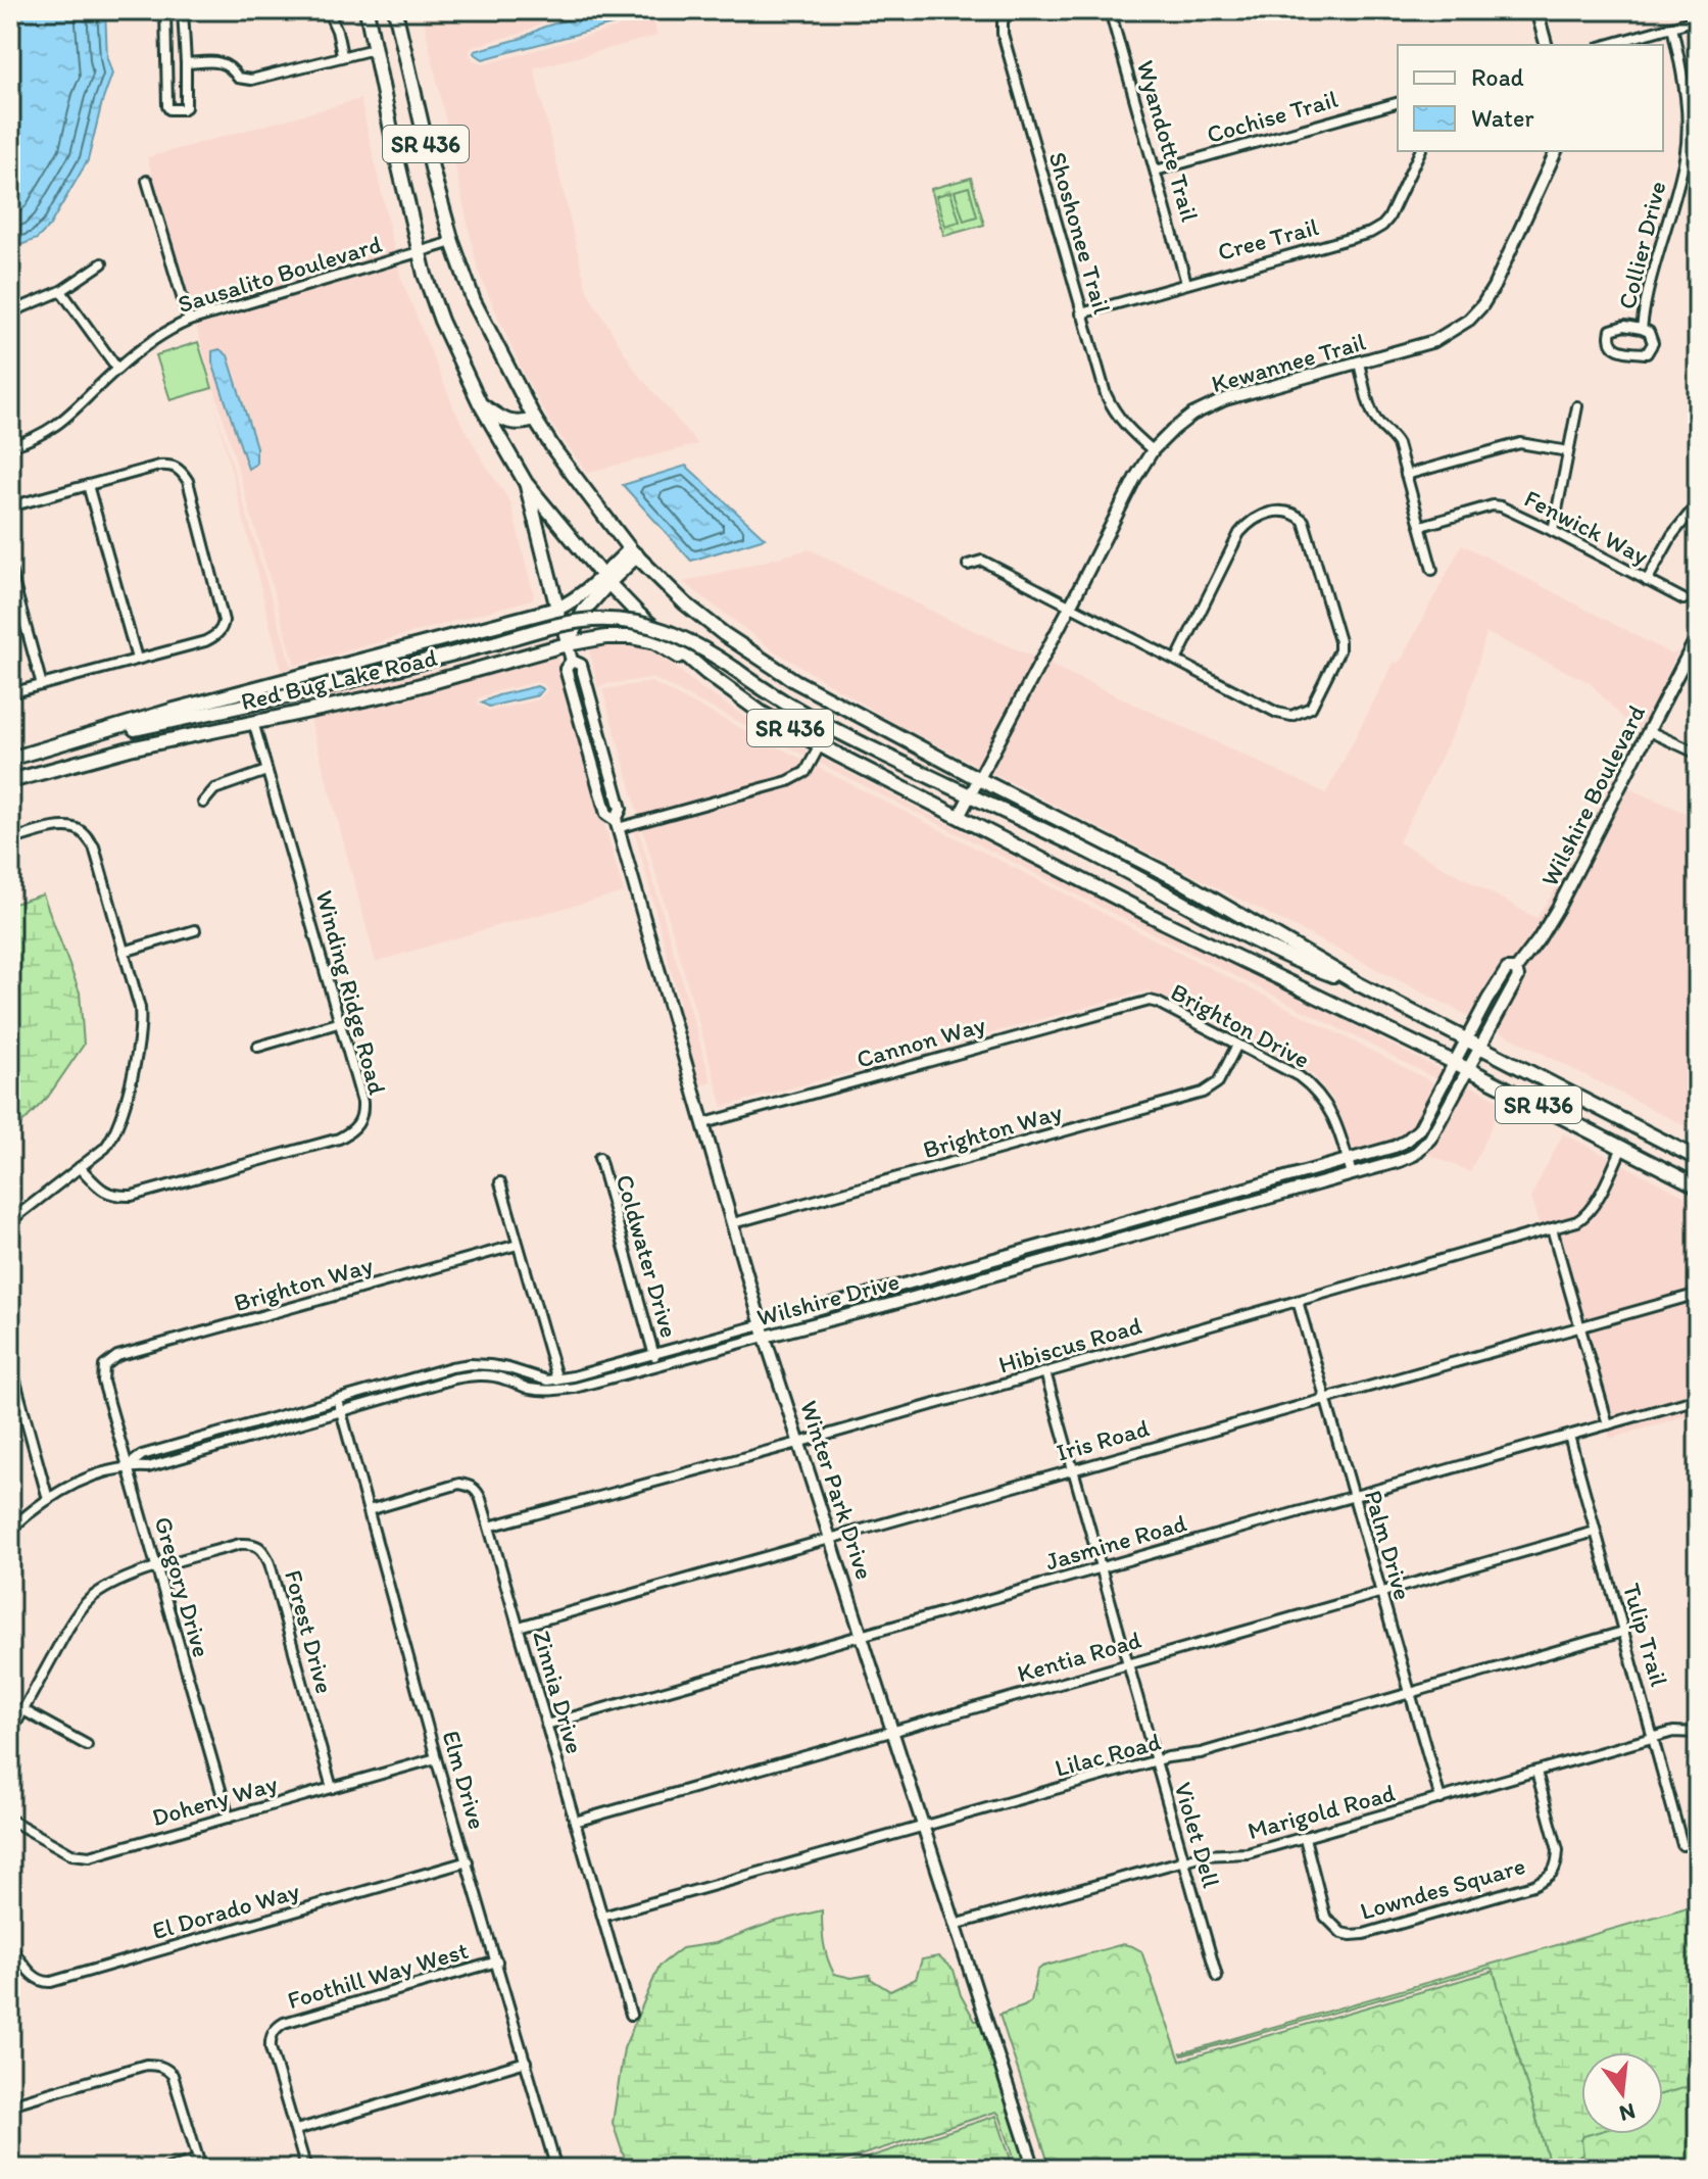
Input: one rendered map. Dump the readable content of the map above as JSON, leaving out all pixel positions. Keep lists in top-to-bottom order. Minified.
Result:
{"streets":{"main road":["SR 436","Red Bug Lake Road","Winter Park Drive"],"street":["Cochise Trail","Wyandotte Trail","Shoshonee Trail","Cree Trail","Collier Drive","Sausalito Boulevard","Kewannee Trail","Fenwick Way","Wilshire Boulevard","Winding Ridge Road","Brighton Drive","Cannon Way","Brighton Way","Coldwater Drive","Wilshire Drive","Hibiscus Road","Iris Road","Jasmine Road","Palm Drive","Gregory Drive","Forest Drive","Tulip Trail","Kentia Road","Zinnia Drive","Lilac Road","Elm Drive","Doheny Way","Marigold Road","Violet Dell","Lowndes Square","El Dorado Way","Foothill Way West"]},"crossings":[["Cochise Trail","Wyandotte Trail"],["Wyandotte Trail","Cree Trail"],["SR 436","Sausalito Boulevard"],["SR 436","Kewannee Trail"],["SR 436","Red Bug Lake Road"],["SR 436","Wilshire Boulevard"],["SR 436","Wilshire Drive"],["SR 436","Hibiscus Road"],["SR 436","Winter Park Drive"],["Shoshonee Trail","Cree Trail"],["Shoshonee Trail","Kewannee Trail"],["Red Bug Lake Road","Winding Ridge Road"],["Red Bug Lake Road","Winter Park Drive"],["Wilshire Boulevard","Wilshire Drive"],["Brighton Drive","Cannon Way"],["Brighton Drive","Brighton Way"],["Brighton Drive","Wilshire Drive"],["Cannon Way","Winter Park Drive"],["Brighton Way","Winter Park Drive"],["Brighton Way","Gregory Drive"],["Coldwater Drive","Wilshire Drive"],["Wilshire Drive","Winter Park Drive"],["Wilshire Drive","Gregory Drive"],["Wilshire Drive","Elm Drive"],["Hibiscus Road","Winter Park Drive"],["Hibiscus Road","Palm Drive"],["Hibiscus Road","Zinnia Drive"],["Hibiscus Road","Violet Dell"],["Iris Road","Winter Park Drive"],["Iris Road","Palm Drive"],["Iris Road","Zinnia Drive"],["Iris Road","Violet Dell"],["Winter Park Drive","Jasmine Road"],["Winter Park Drive","Kentia Road"],["Winter Park Drive","Lilac Road"],["Winter Park Drive","Marigold Road"],["Jasmine Road","Palm Drive"],["Jasmine Road","Tulip Trail"],["Jasmine Road","Zinnia Drive"],["Jasmine Road","Violet Dell"],["Palm Drive","Kentia Road"],["Palm Drive","Lilac Road"],["Palm Drive","Marigold Road"],["Gregory Drive","Forest Drive"],["Gregory Drive","Doheny Way"],["Forest Drive","Doheny Way"],["Tulip Trail","Kentia Road"],["Tulip Trail","Lilac Road"],["Tulip Trail","Marigold Road"],["Kentia Road","Zinnia Drive"],["Kentia Road","Violet Dell"],["Zinnia Drive","Lilac Road"],["Zinnia Drive","Elm Drive"],["Lilac Road","Violet Dell"],["Elm Drive","Doheny Way"],["Elm Drive","El Dorado Way"],["Elm Drive","Foothill Way West"],["Marigold Road","Violet Dell"],["Marigold Road","Lowndes Square"]],"legend":["Road","Water"],"north":"bottom"}
